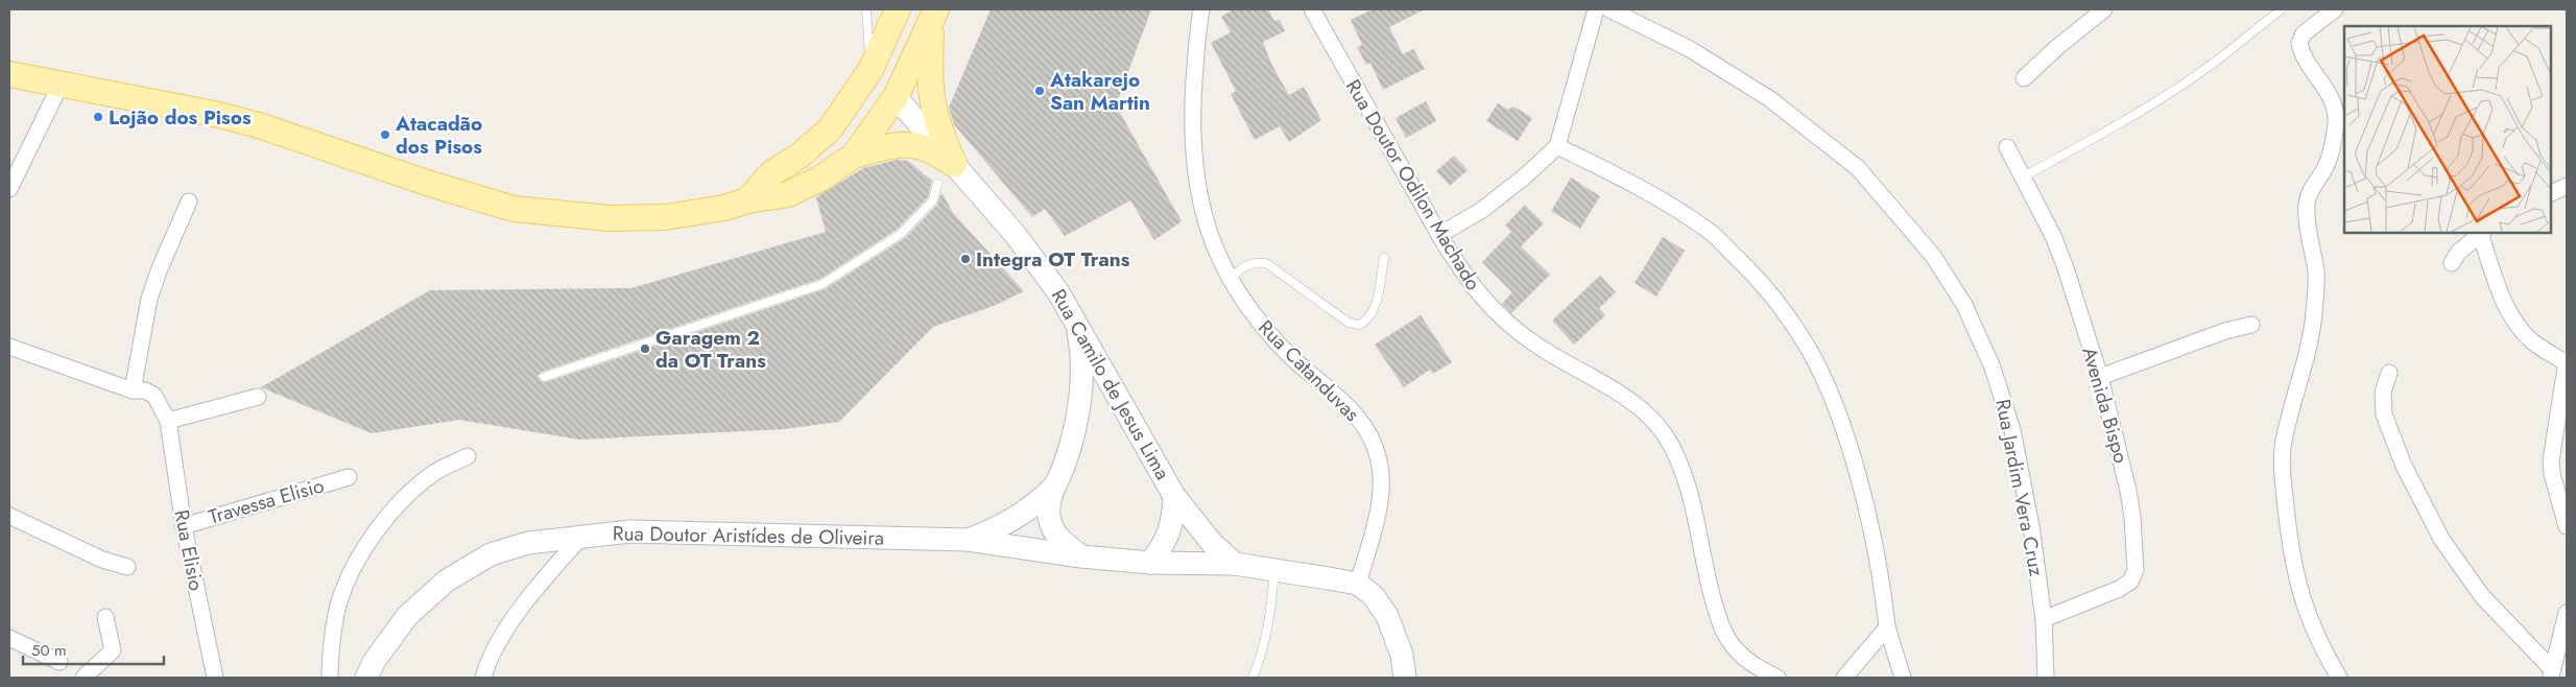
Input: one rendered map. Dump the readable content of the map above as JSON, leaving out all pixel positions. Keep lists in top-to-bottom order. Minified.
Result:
{"streets":{"main road":["Rua Camilo de Jesus Lima","Rua Doutor Aristídes de Oliveira"],"street":["Rua Doutor Odilon Machado","Rua Catanduvas","Avenida Bispo","Rua Jardim Vera Cruz","Travessa Elisio","Rua Elisio"]},"crossings":[["Rua Catanduvas","Rua Doutor Aristídes de Oliveira"],["Rua Camilo de Jesus Lima","Rua Doutor Aristídes de Oliveira"],["Avenida Bispo","Rua Jardim Vera Cruz"],["Travessa Elisio","Rua Elisio"]],"places":["Atakarejo San Martin","Lojão dos Pisos","Atacadão dos Pisos","Integra OT Trans","Garagem 2 da OT Trans"],"scale_bar":"50 m"}
